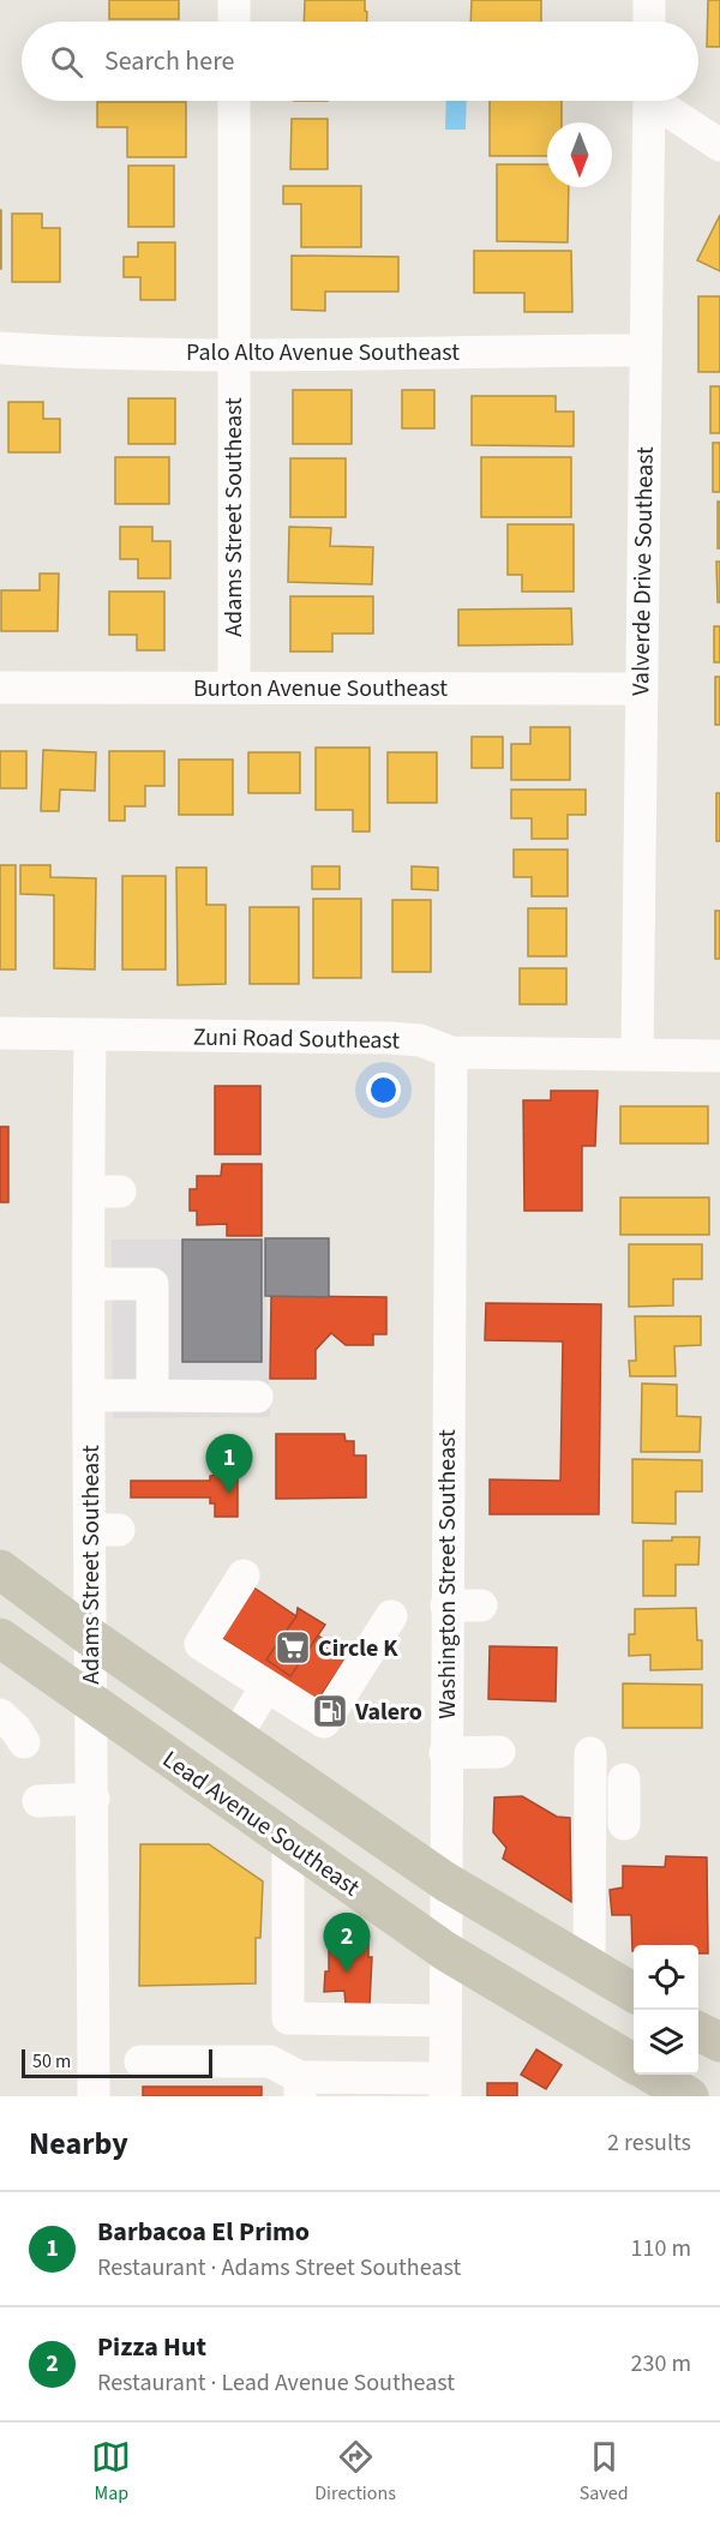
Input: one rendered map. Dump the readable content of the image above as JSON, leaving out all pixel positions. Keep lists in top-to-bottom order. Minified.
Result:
{"streets":{"main road":["Lead Avenue Southeast"],"street":["Palo Alto Avenue Southeast","Adams Street Southeast","Valverde Drive Southeast","Burton Avenue Southeast","Zuni Road Southeast","Washington Street Southeast"]},"crossings":[["Palo Alto Avenue Southeast","Adams Street Southeast"],["Palo Alto Avenue Southeast","Valverde Drive Southeast"],["Adams Street Southeast","Burton Avenue Southeast"],["Adams Street Southeast","Zuni Road Southeast"],["Adams Street Southeast","Lead Avenue Southeast"],["Valverde Drive Southeast","Burton Avenue Southeast"],["Valverde Drive Southeast","Zuni Road Southeast"],["Zuni Road Southeast","Washington Street Southeast"],["Washington Street Southeast","Lead Avenue Southeast"]],"places":{"supermarket":["Circle K"],"fuel station":["Valero"]},"scale_bar":"50 m","north":"bottom","page":{"search":"Search here","pins":["1","2"],"scale":"50 m","heading":["Nearby","2 results"],"list":[{"mark":"1","name":"Barbacoa El Primo","note":"Restaurant · Adams Street Southeast","value":"110 m"},{"mark":"2","name":"Pizza Hut","note":"Restaurant · Lead Avenue Southeast","value":"230 m"}],"nav":["Map","Directions","Saved"]}}
